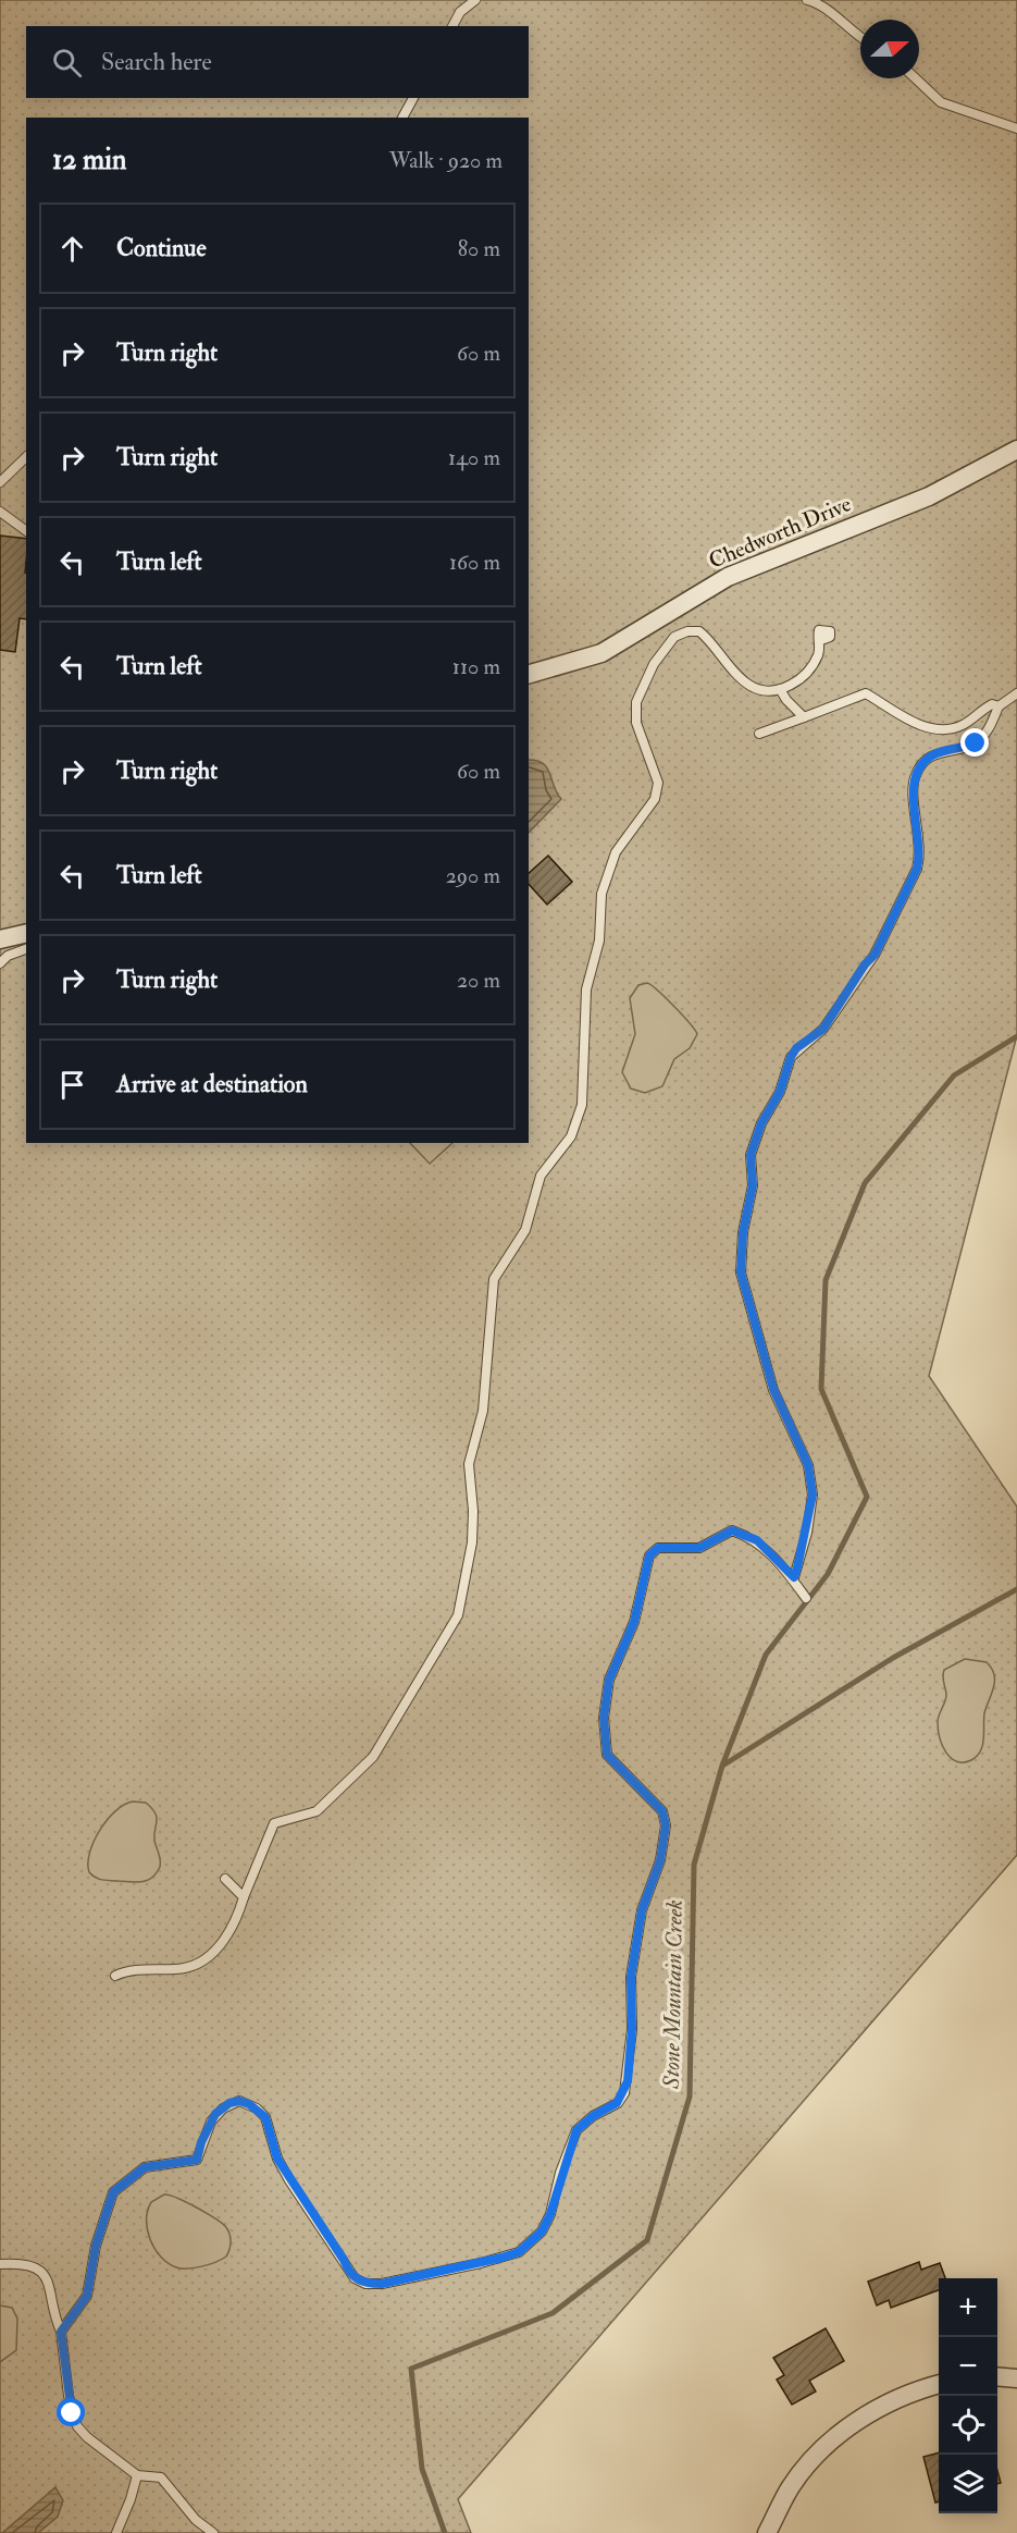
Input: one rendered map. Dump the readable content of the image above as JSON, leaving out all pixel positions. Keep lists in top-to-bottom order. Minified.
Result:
{"streets":{"street":["Chedworth Drive"]},"water":["Stone Mountain Creek"],"north":"right","page":{"search":"Search here","heading":["12 min","Walk · 920 m"],"list":[["Continue","80 m"],["Turn right","60 m"],["Turn right","140 m"],["Turn left","160 m"],["Turn left","110 m"],["Turn right","60 m"],["Turn left","290 m"],["Turn right","20 m"],"Arrive at destination"],"map_buttons":["+","−"]}}
